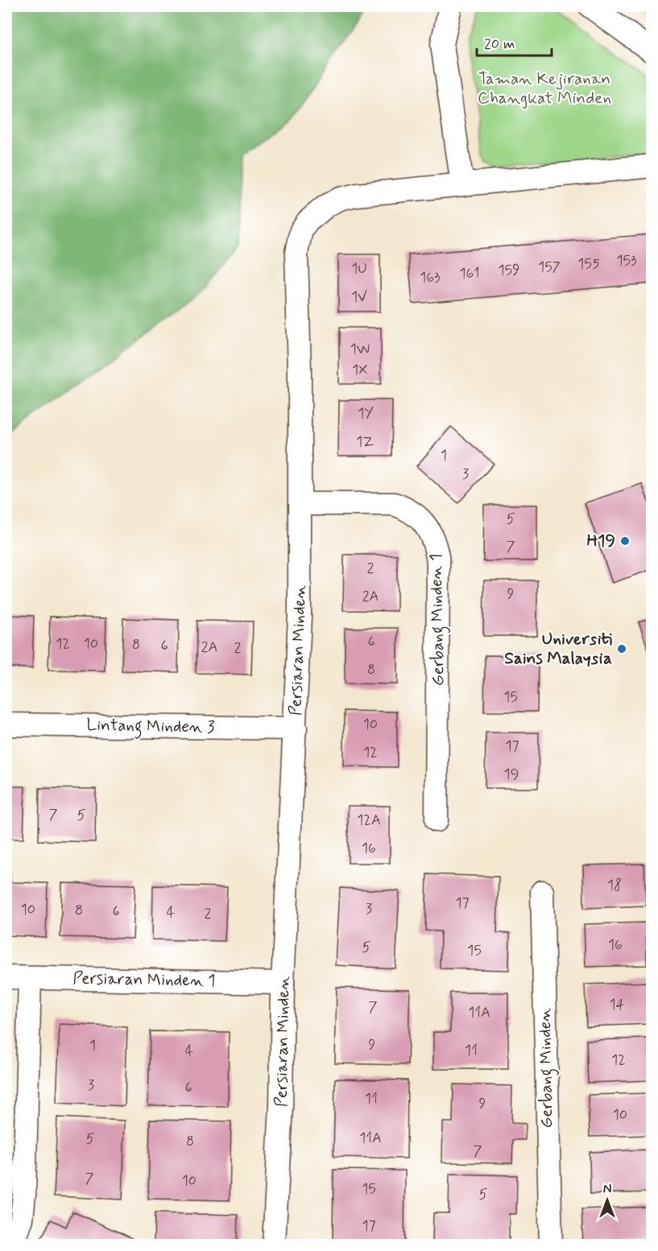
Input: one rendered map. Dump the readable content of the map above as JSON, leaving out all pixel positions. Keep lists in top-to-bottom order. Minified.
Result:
{"streets":{"street":["Gerbang Minden 1","Persiaran Minden","Lintang Minden 3","Persiaran Minden 1","Gerbang Minden"]},"crossings":[["Gerbang Minden 1","Persiaran Minden"],["Persiaran Minden","Lintang Minden 3"],["Persiaran Minden","Persiaran Minden 1"]],"parks":["Taman Kejiranan Changkat Minden"],"places":["H19","Universiti Sains Malaysia"],"house_numbers":["153","155","157","1U","159","161","163","1V","1W","1X","1Y","1Z","1","3","5","7","2","9","2A","6","12","10","8","6","2A","2","8","15","10","17","12","19","7","5","12A","16","18","17","3","10","8","6","4","2","16","5","15","14","7","11A","9","1","11","4","12","3","6","11","9","10","11A","5","8","7","7","10","15","5","17"],"scale_bar":"20 m","north":"top"}
